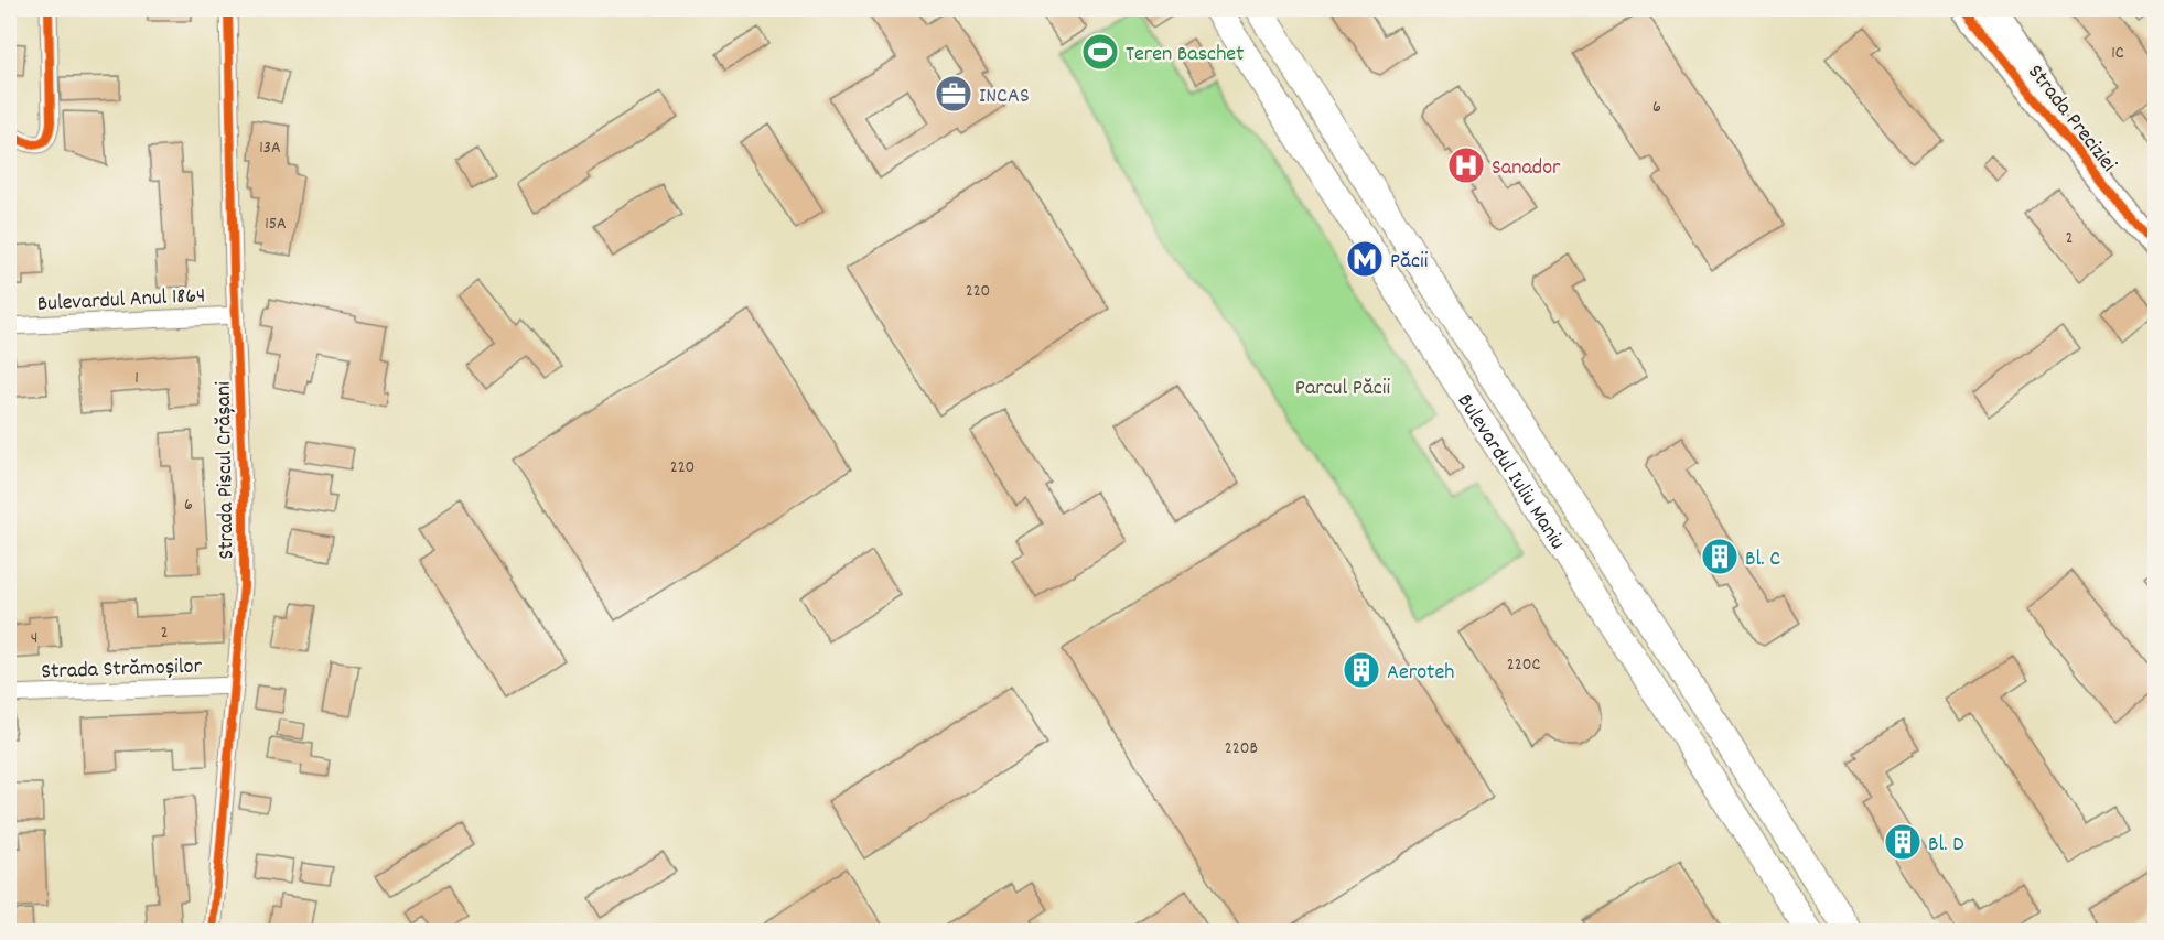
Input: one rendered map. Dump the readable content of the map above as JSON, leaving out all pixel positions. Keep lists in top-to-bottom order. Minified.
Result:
{"streets":{"main road":["Bulevardul Iuliu Maniu"],"street":["Strada Preciziei","Bulevardul Anul 1864","Strada Piscul Crășani","Strada Strămoșilor"]},"crossings":[["Bulevardul Anul 1864","Strada Piscul Crășani"],["Strada Piscul Crășani","Strada Strămoșilor"]],"parks":["Parcul Păcii"],"places":{"sports":["Teren Baschet"],"office":["INCAS"],"hospital":["Sanador"],"metro station":["Păcii"],"building":["Bl. C","Aeroteh","Bl. D"]},"house_numbers":["1C","6","13A","15A","2","220","1","220","6","2","4","220C","220B"]}
